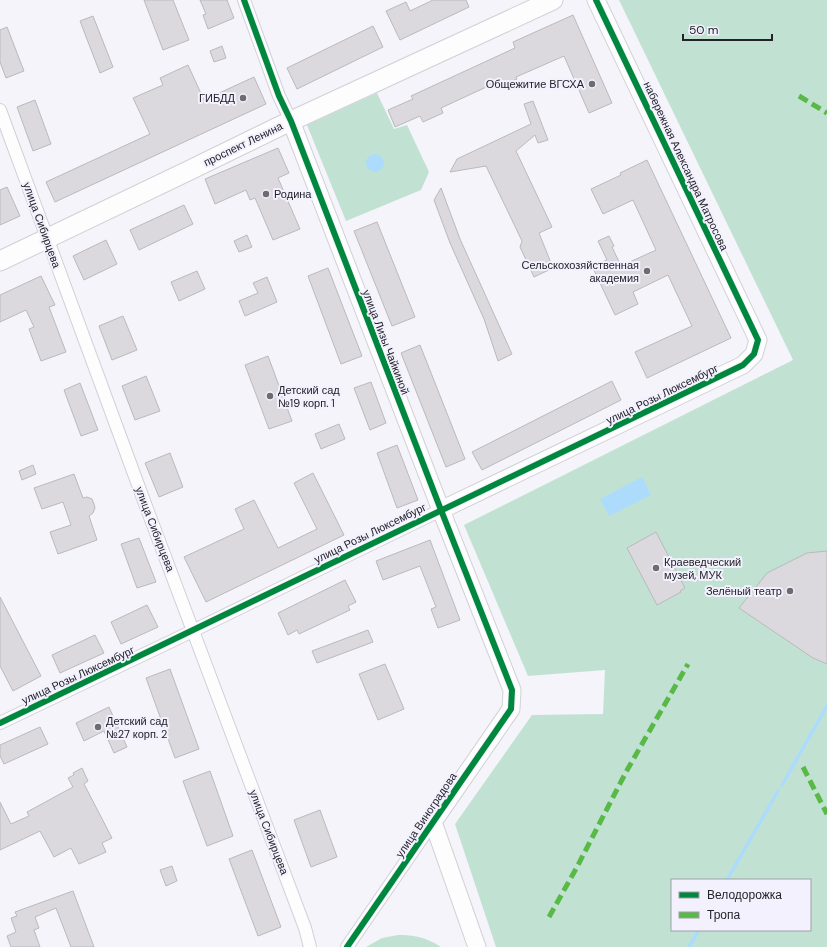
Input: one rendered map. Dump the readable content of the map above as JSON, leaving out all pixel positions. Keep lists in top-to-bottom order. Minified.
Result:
{"streets":{"main road":["проспект Ленина"],"street":["набережная Александра Матросова","улица Сибирцева","улица Лизы Чайкиной","улица Розы Люксембург","улица Виноградова"]},"crossings":[["проспект Ленина","улица Сибирцева"],["проспект Ленина","улица Лизы Чайкиной"],["набережная Александра Матросова","улица Розы Люксембург"],["улица Сибирцева","улица Розы Люксембург"],["улица Лизы Чайкиной","улица Розы Люксембург"],["улица Лизы Чайкиной","улица Виноградова"]],"places":["Общежитие ВГСХА","ГИБДД","Родина","Сельскохозяйственная академия","Детский сад №19 корп. 1","Краеведческий музей, МУК","Зелёный театр","Детский сад №27 корп. 2"],"legend":["Велодорожка","Тропа"],"scale_bar":"50 m"}
